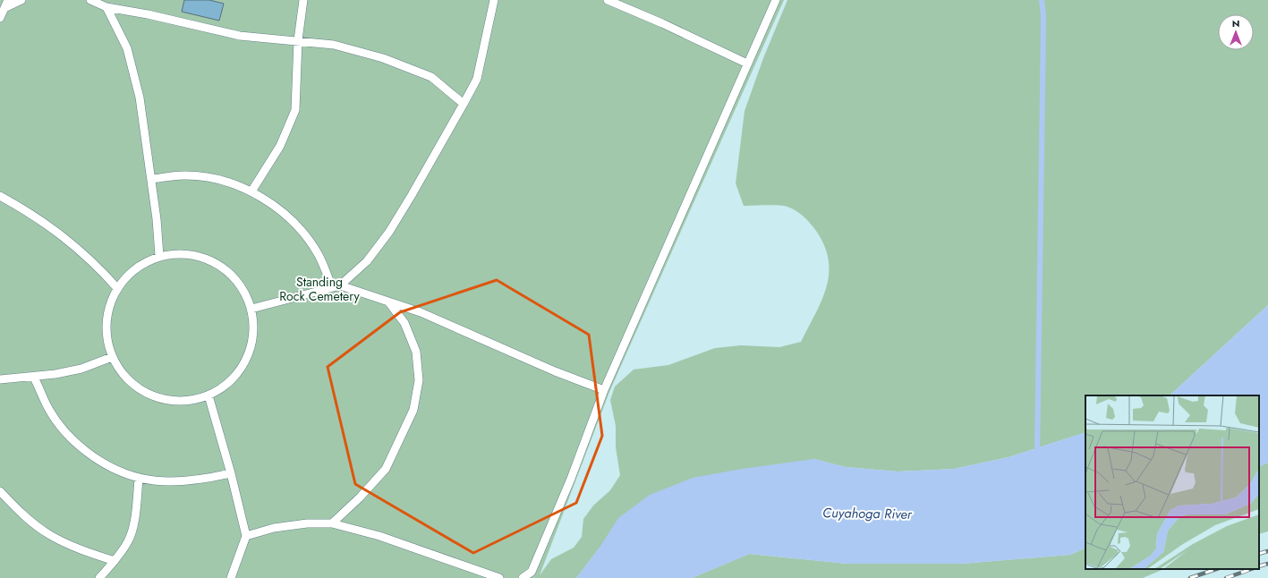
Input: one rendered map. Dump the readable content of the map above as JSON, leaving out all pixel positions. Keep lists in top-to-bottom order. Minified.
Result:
{"water":["Cuyahoga River"],"parks":["Standing Rock Cemetery"],"north":"top"}
